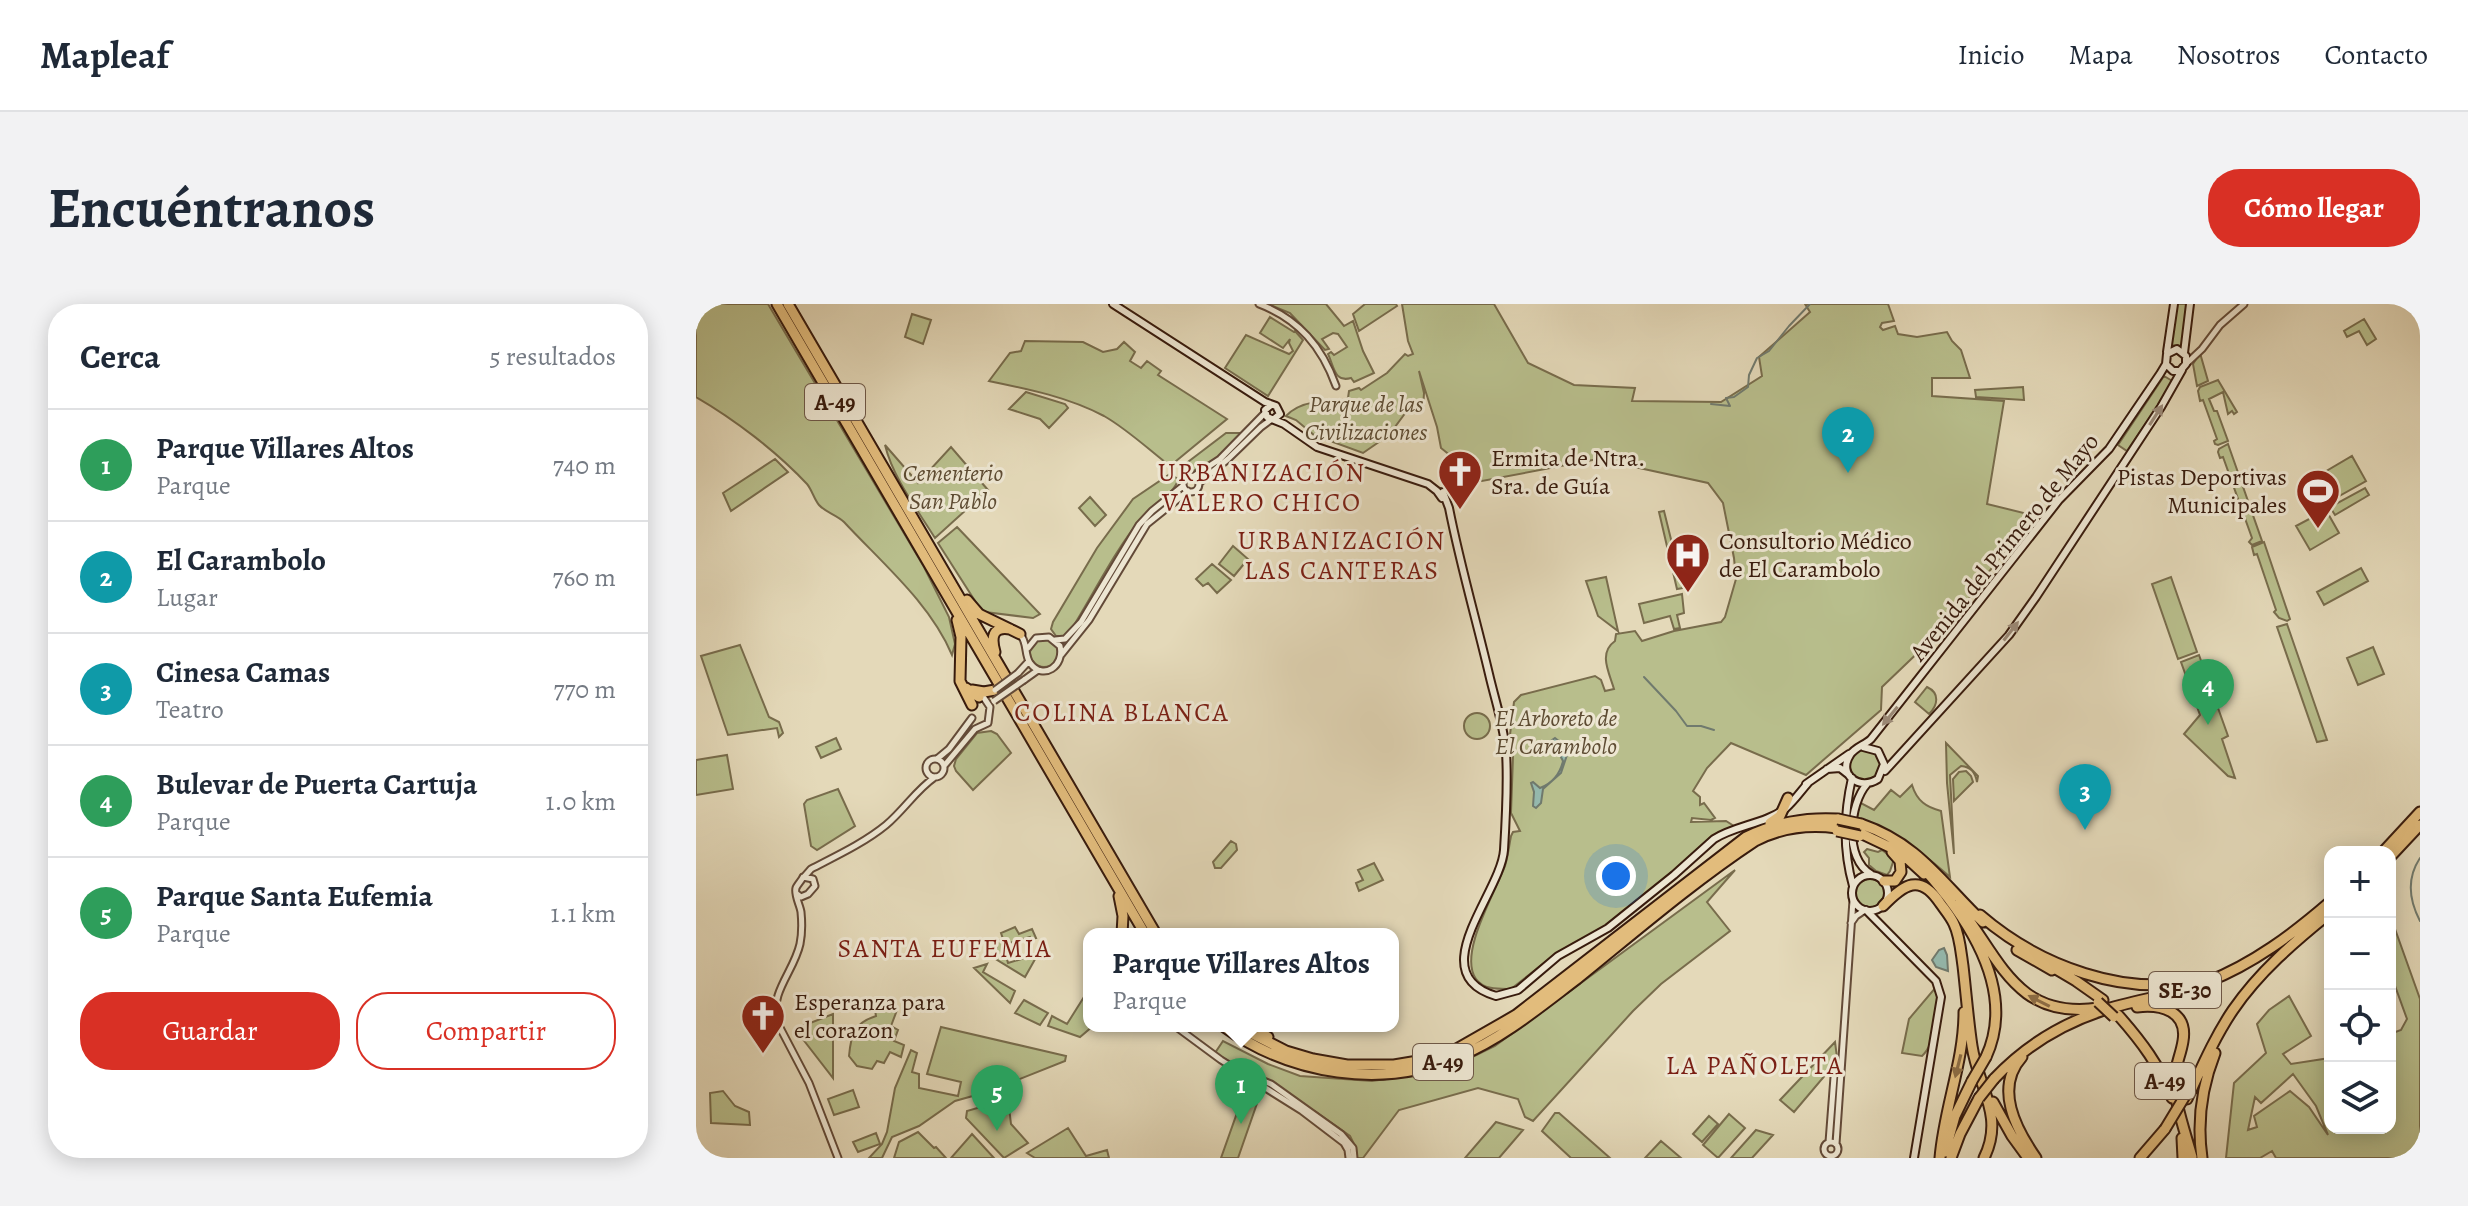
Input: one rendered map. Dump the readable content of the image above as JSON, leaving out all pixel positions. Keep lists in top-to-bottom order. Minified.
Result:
{"streets":{"highway":["A-49","SE-30"],"main road":["Avenida del Primero de Mayo"]},"districts":["URBANIZACIÓN VALERO CHICO","URBANIZACIÓN LAS CANTERAS","COLINA BLANCA","SANTA EUFEMIA","LA PAÑOLETA"],"parks":["Parque de las Civilizaciones","Cementerio San Pablo","El Arboreto de El Carambolo"],"places":{"church":["Ermita de Ntra. Sra. de Guía","Esperanza para el corazon"],"sports":["Pistas Deportivas Municipales"],"hospital":["Consultorio Médico de El Carambolo"]},"page":{"header":"Mapleaf","nav":["Inicio","Mapa","Nosotros","Contacto"],"buttons":["Cómo llegar",["Guardar","Compartir"]],"title":"Encuéntranos","heading":["Cerca","5 resultados"],"pins":["2","4","3","1","5"],"list":[{"mark":"1","name":"Parque Villares Altos","note":"Parque","value":"740 m"},{"mark":"2","name":"El Carambolo","note":"Lugar","value":"760 m"},{"mark":"3","name":"Cinesa Camas","note":"Teatro","value":"770 m"},{"mark":"4","name":"Bulevar de Puerta Cartuja","note":"Parque","value":"1.0 km"},{"mark":"5","name":"Parque Santa Eufemia","note":"Parque","value":"1.1 km"}],"map_buttons":["+","−"],"popup":["Parque Villares Altos","Parque"]}}
